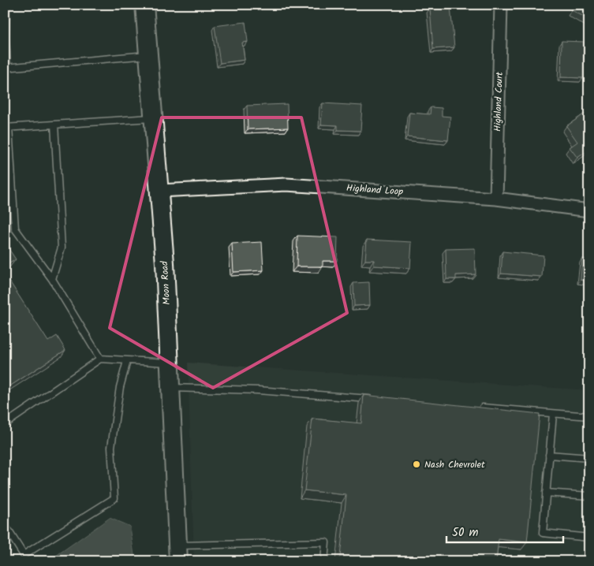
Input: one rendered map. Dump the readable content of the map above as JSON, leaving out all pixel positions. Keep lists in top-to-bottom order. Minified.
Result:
{"streets":{"street":["Highland Court","Highland Loop","Moon Road"]},"crossings":[["Highland Court","Highland Loop"],["Highland Loop","Moon Road"]],"places":["Nash Chevrolet"],"scale_bar":"50 m"}
